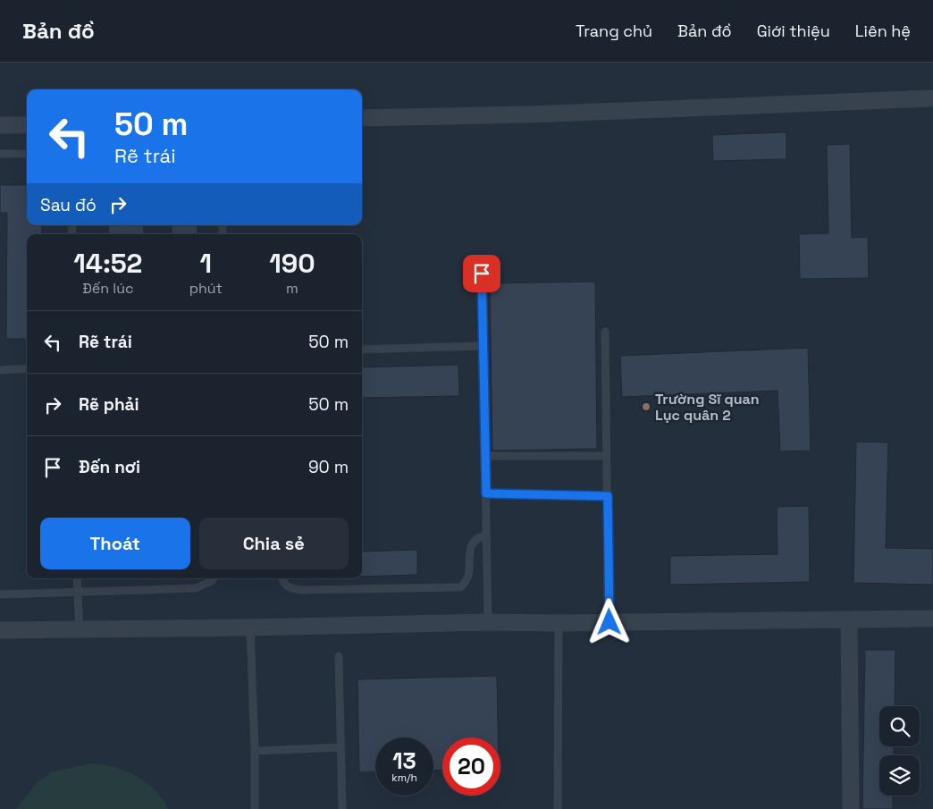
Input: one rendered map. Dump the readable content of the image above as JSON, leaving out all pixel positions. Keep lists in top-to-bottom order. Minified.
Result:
{"places":["Trường Sĩ quan Lục quân 2"],"page":{"header":"Bản đồ","nav":["Trang chủ","Bản đồ","Giới thiệu","Liên hệ"],"turn":["50 m","Rẽ trái"],"then":"Sau đó","eta":["14:52","Đến lúc","1","phút","190","m"],"list":[{"name":"Rẽ trái","value":"50 m"},{"name":"Rẽ phải","value":"50 m"},{"name":"Đến nơi","value":"90 m"}],"buttons":["Thoát","Chia sẻ"],"speed":"13 km/h","limit":"20"}}
